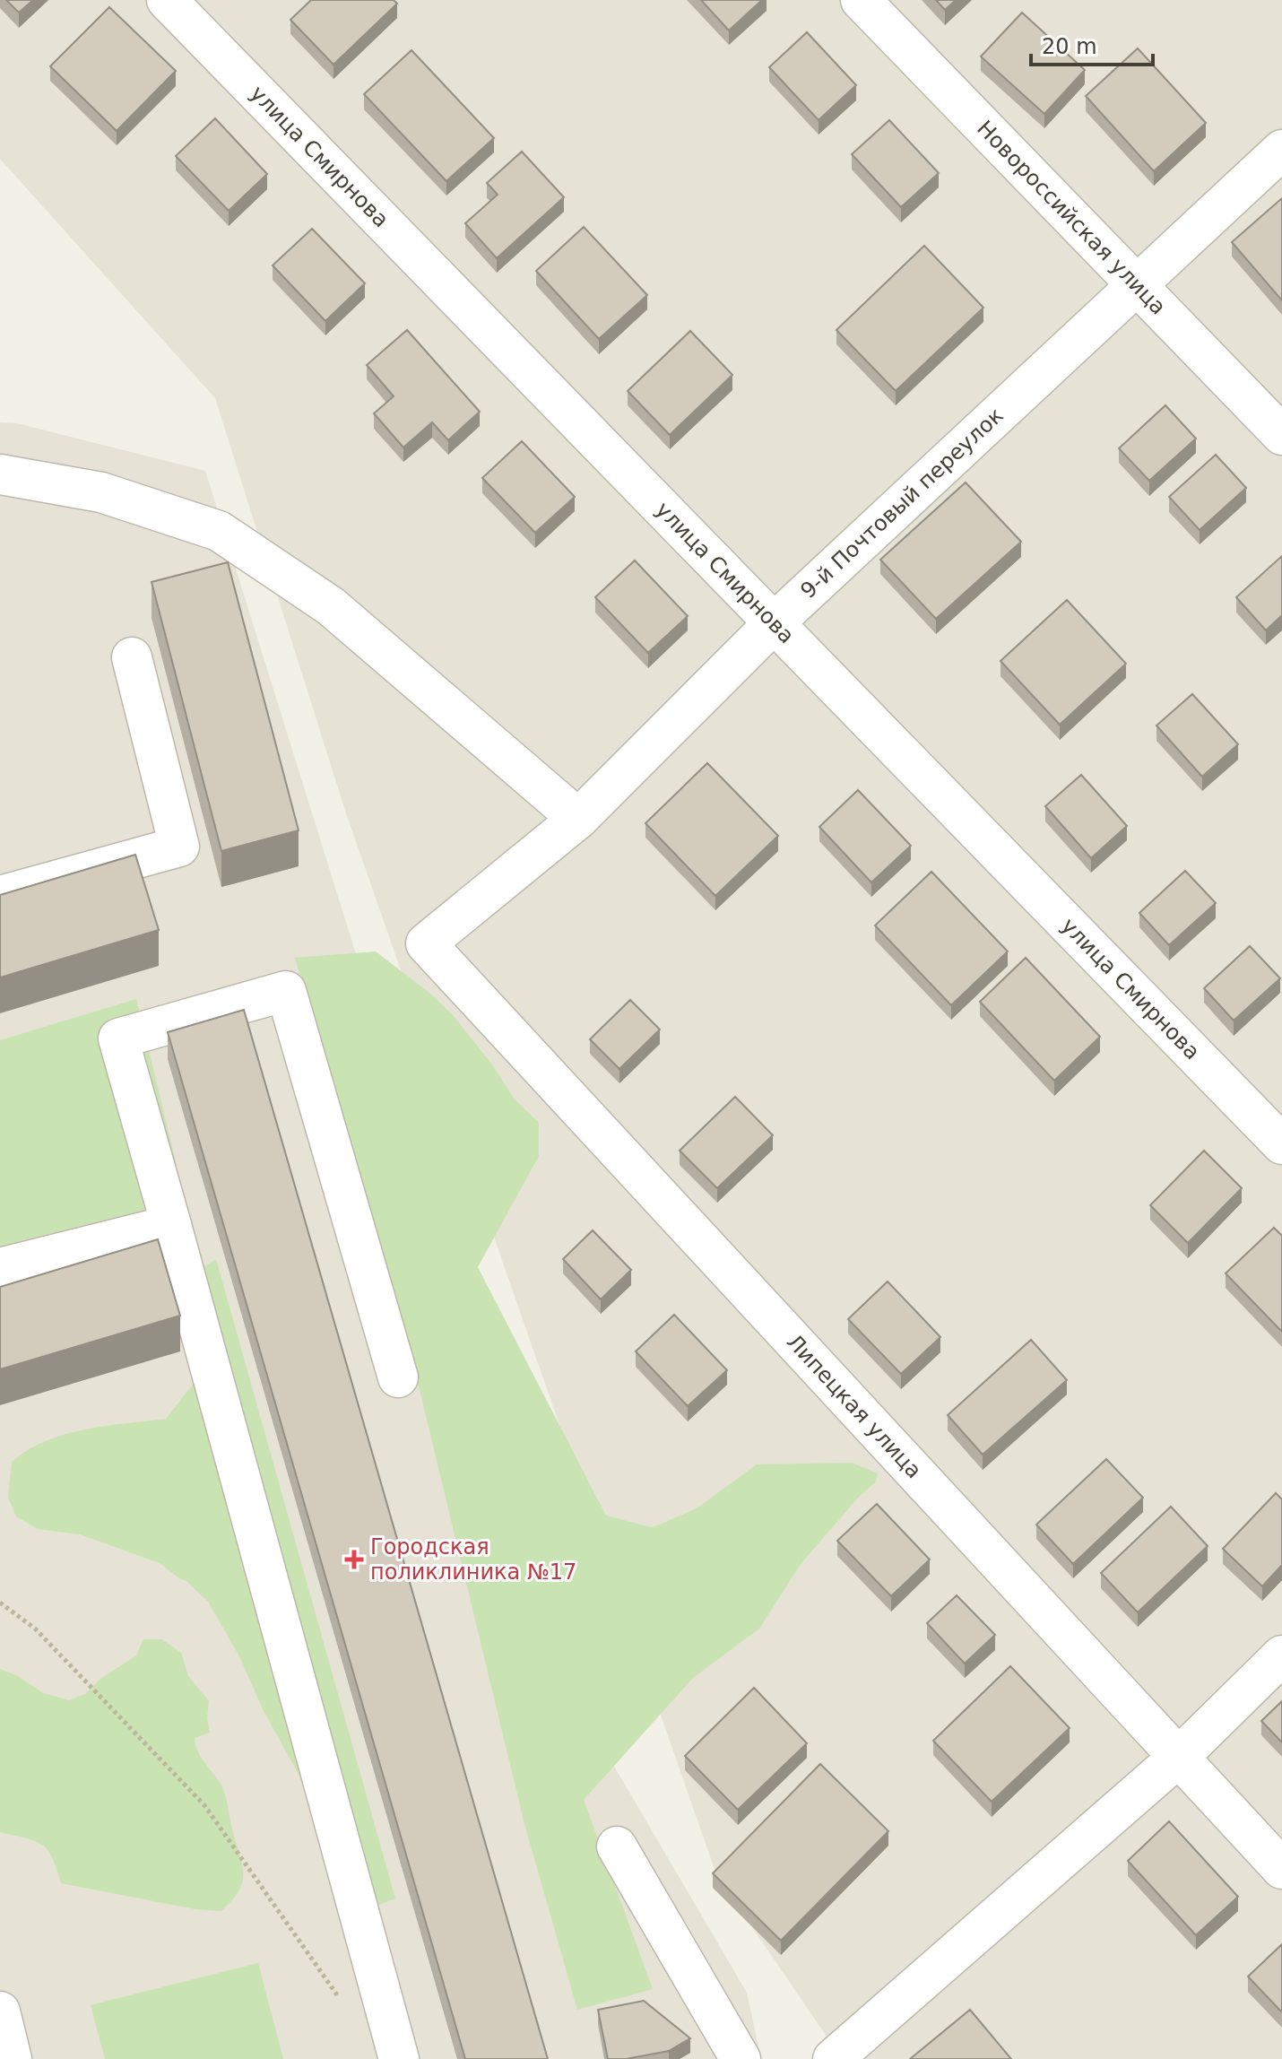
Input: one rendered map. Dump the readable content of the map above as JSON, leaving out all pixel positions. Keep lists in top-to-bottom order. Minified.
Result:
{"streets":{"street":["улица Смирнова","Новороссийская улица","9-й Почтовый переулок","Липецкая улица"]},"crossings":[["улица Смирнова","9-й Почтовый переулок"],["Новороссийская улица","9-й Почтовый переулок"],["9-й Почтовый переулок","Липецкая улица"]],"places":{"health":["Городская поликлиника №17"]},"scale_bar":"20 m"}
